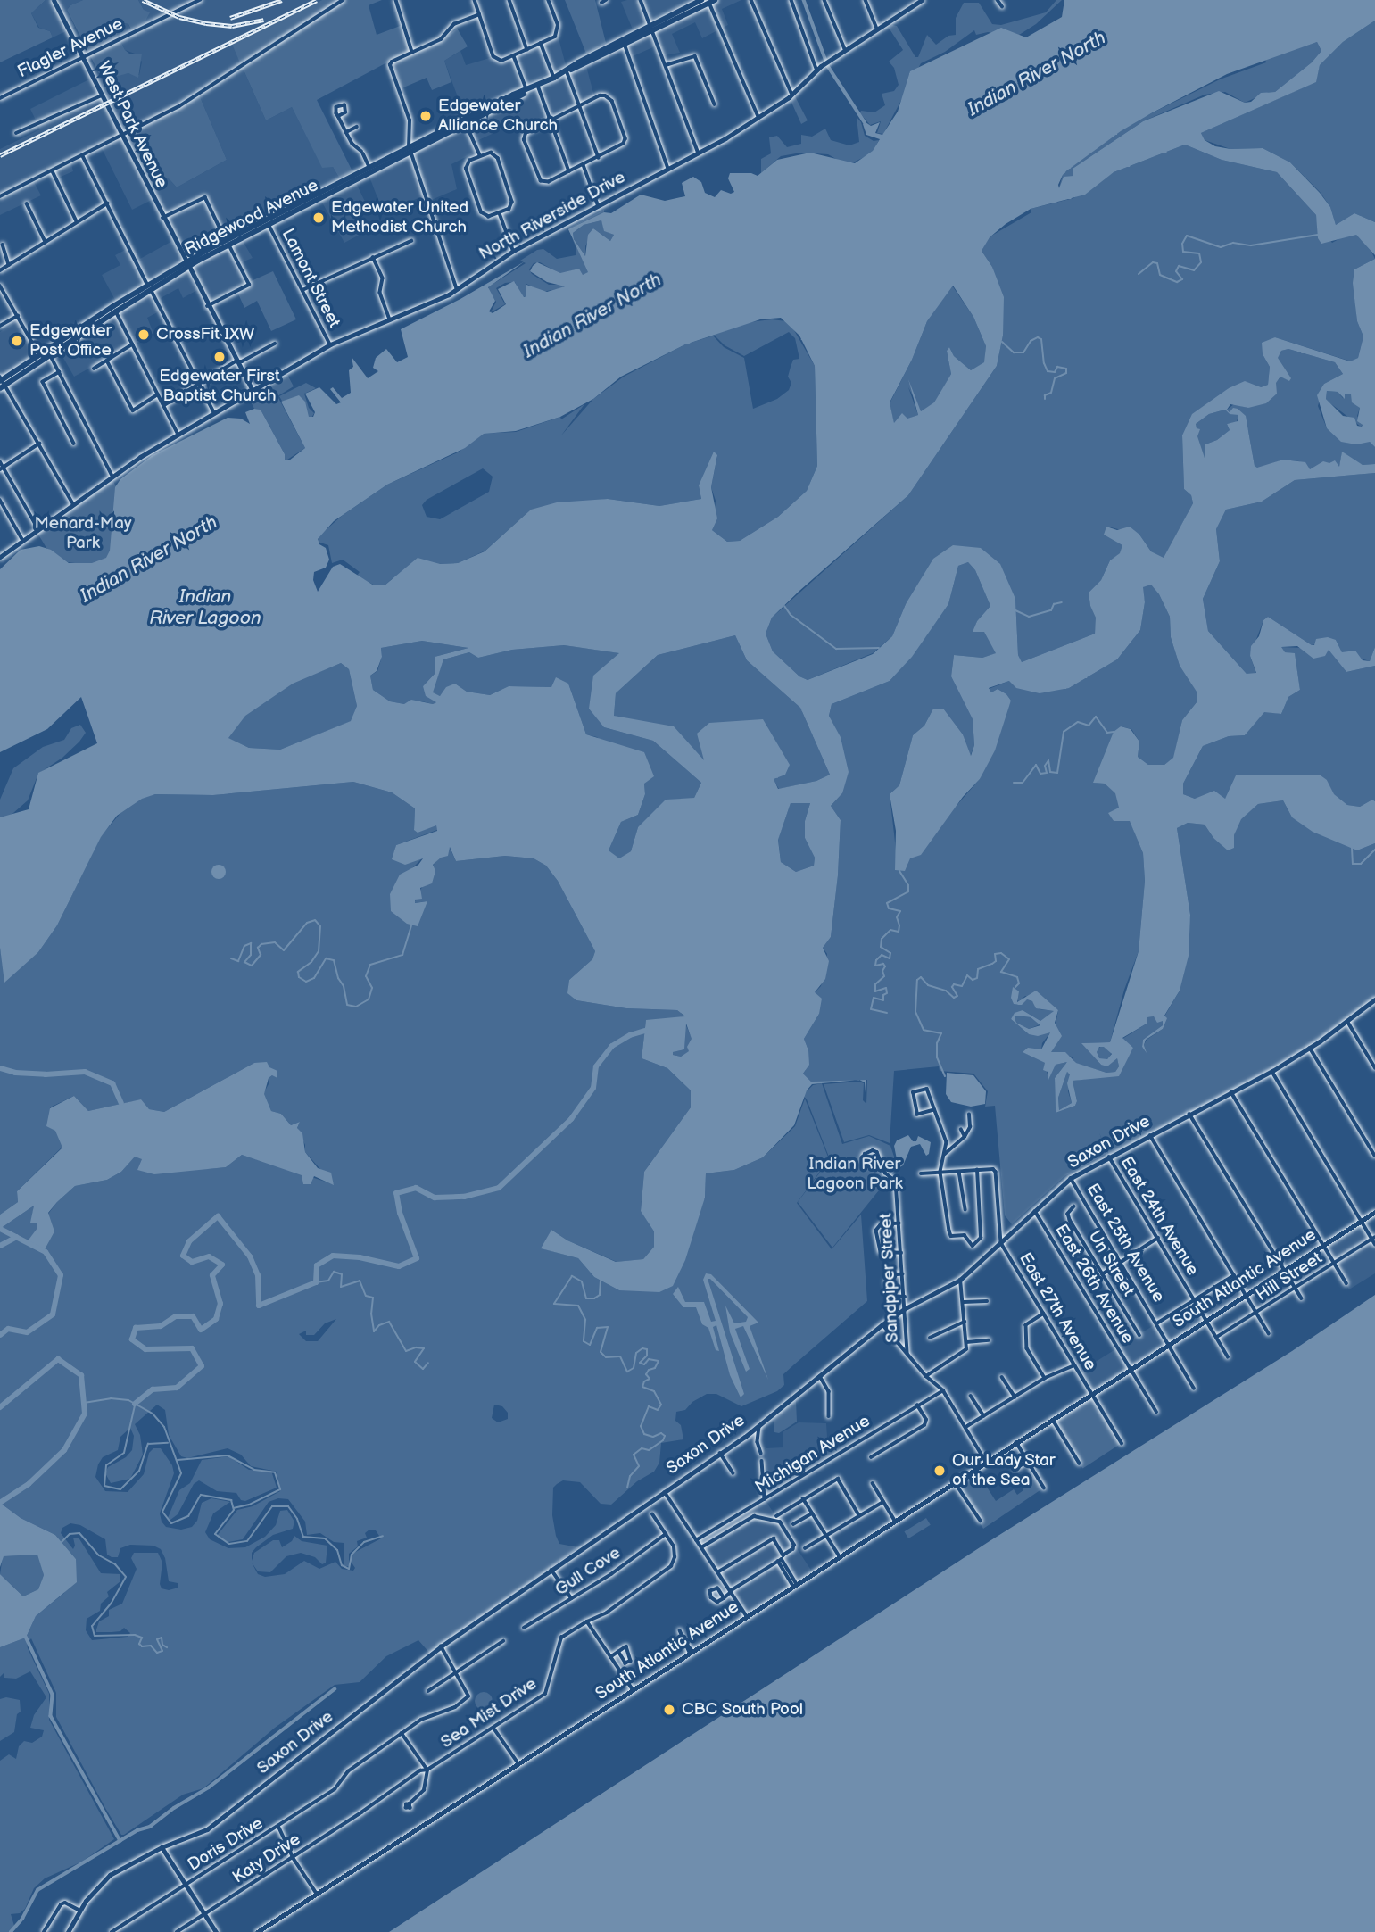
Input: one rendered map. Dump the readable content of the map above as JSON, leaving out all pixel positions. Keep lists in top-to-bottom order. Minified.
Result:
{"streets":{"main road":["Ridgewood Avenue"],"street":["Flagler Avenue","West Park Avenue","North Riverside Drive","Lamont Street","Saxon Drive","East 24th Avenue","East 25th Avenue","Un Street","Hill Street","Sandpiper Street","South Atlantic Avenue","East 26th Avenue","East 27th Avenue","Michigan Avenue","Gull Cove","Sea Mist Drive","Doris Drive","Katy Drive"]},"crossings":[["Flagler Avenue","West Park Avenue"],["West Park Avenue","North Riverside Drive"],["West Park Avenue","Ridgewood Avenue"],["North Riverside Drive","Lamont Street"],["Ridgewood Avenue","Lamont Street"],["Saxon Drive","East 24th Avenue"],["Saxon Drive","East 25th Avenue"],["Saxon Drive","Sandpiper Street"],["Saxon Drive","East 26th Avenue"],["Saxon Drive","East 27th Avenue"],["East 24th Avenue","Hill Street"],["East 24th Avenue","South Atlantic Avenue"],["East 25th Avenue","South Atlantic Avenue"],["South Atlantic Avenue","East 26th Avenue"],["South Atlantic Avenue","East 27th Avenue"],["Gull Cove","Sea Mist Drive"],["Sea Mist Drive","Katy Drive"]],"water":["Indian River North","Indian River Lagoon"],"parks":["Menard-May Park","Indian River Lagoon Park"],"places":["Edgewater Alliance Church","Edgewater United Methodist Church","CrossFit IXW","Edgewater Post Office","Edgewater First Baptist Church","Our Lady Star of the Sea","CBC South Pool"]}
